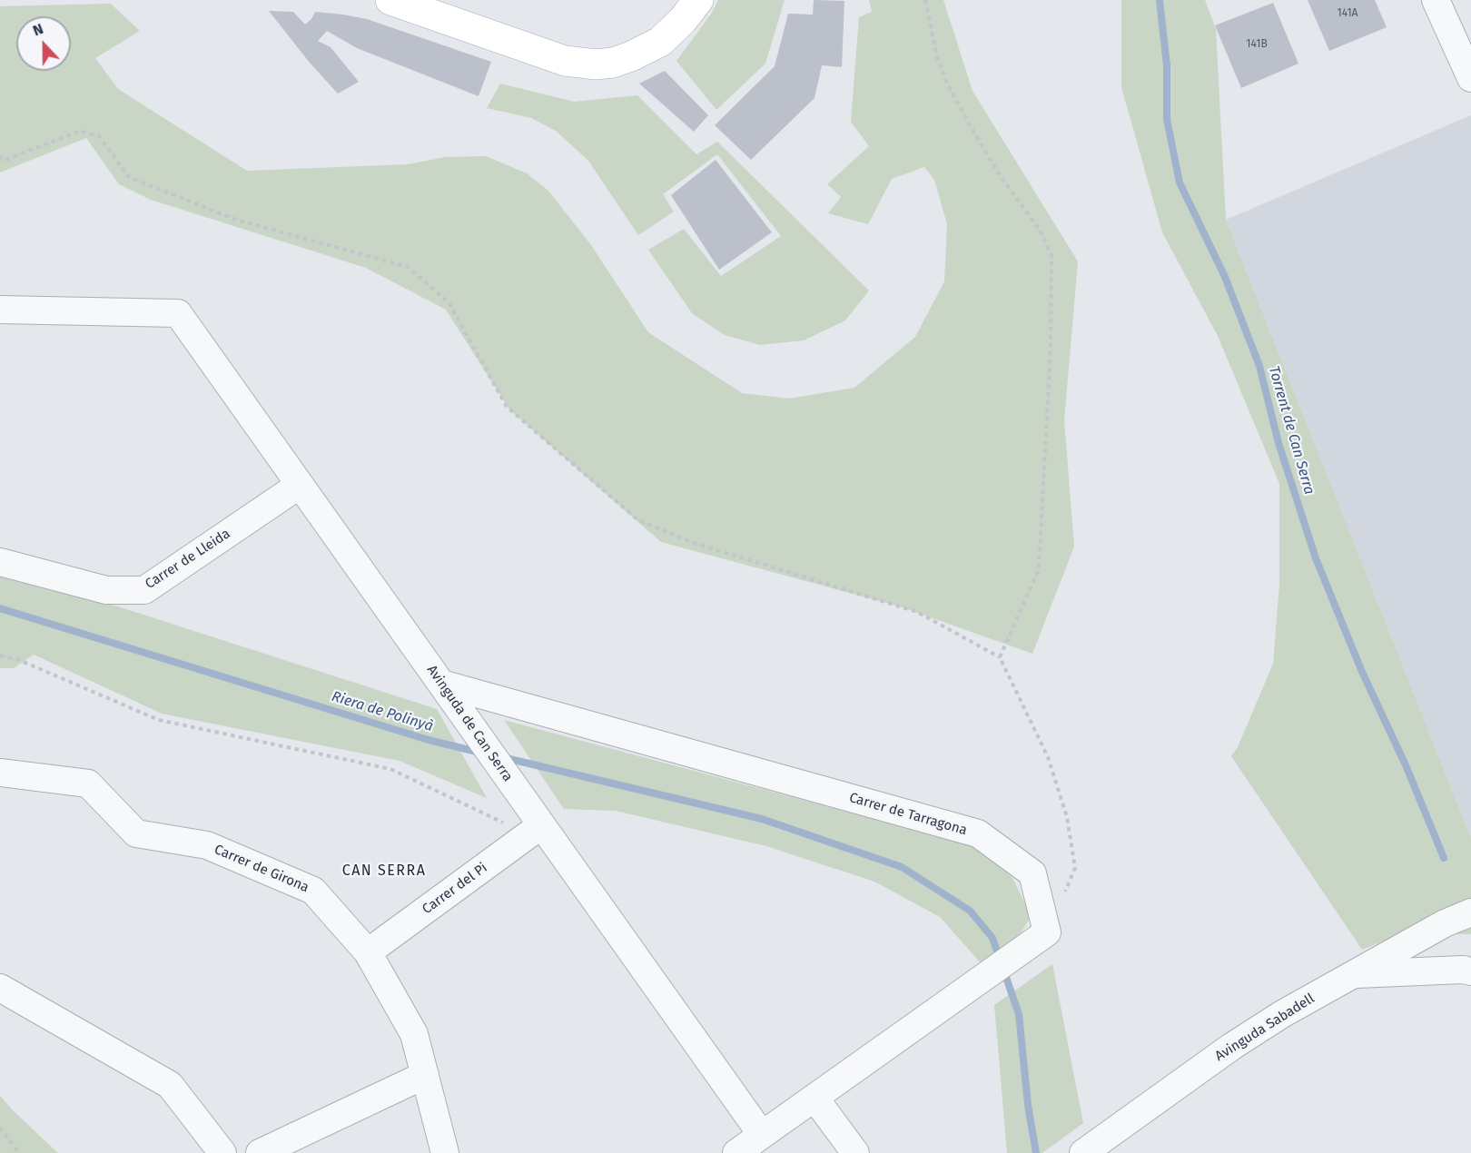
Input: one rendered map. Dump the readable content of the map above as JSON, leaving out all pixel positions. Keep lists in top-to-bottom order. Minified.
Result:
{"streets":{"street":["Carrer de Lleida","Avinguda de Can Serra","Carrer de Tarragona","Carrer de Girona","Carrer del Pi","Avinguda Sabadell"]},"crossings":[["Carrer de Lleida","Avinguda de Can Serra"],["Avinguda de Can Serra","Carrer de Tarragona"],["Avinguda de Can Serra","Carrer del Pi"],["Carrer de Girona","Carrer del Pi"]],"districts":["CAN SERRA"],"water":["Torrent de Can Serra","Riera de Polinyà"],"house_numbers":["141A","141B"],"north":"top"}
